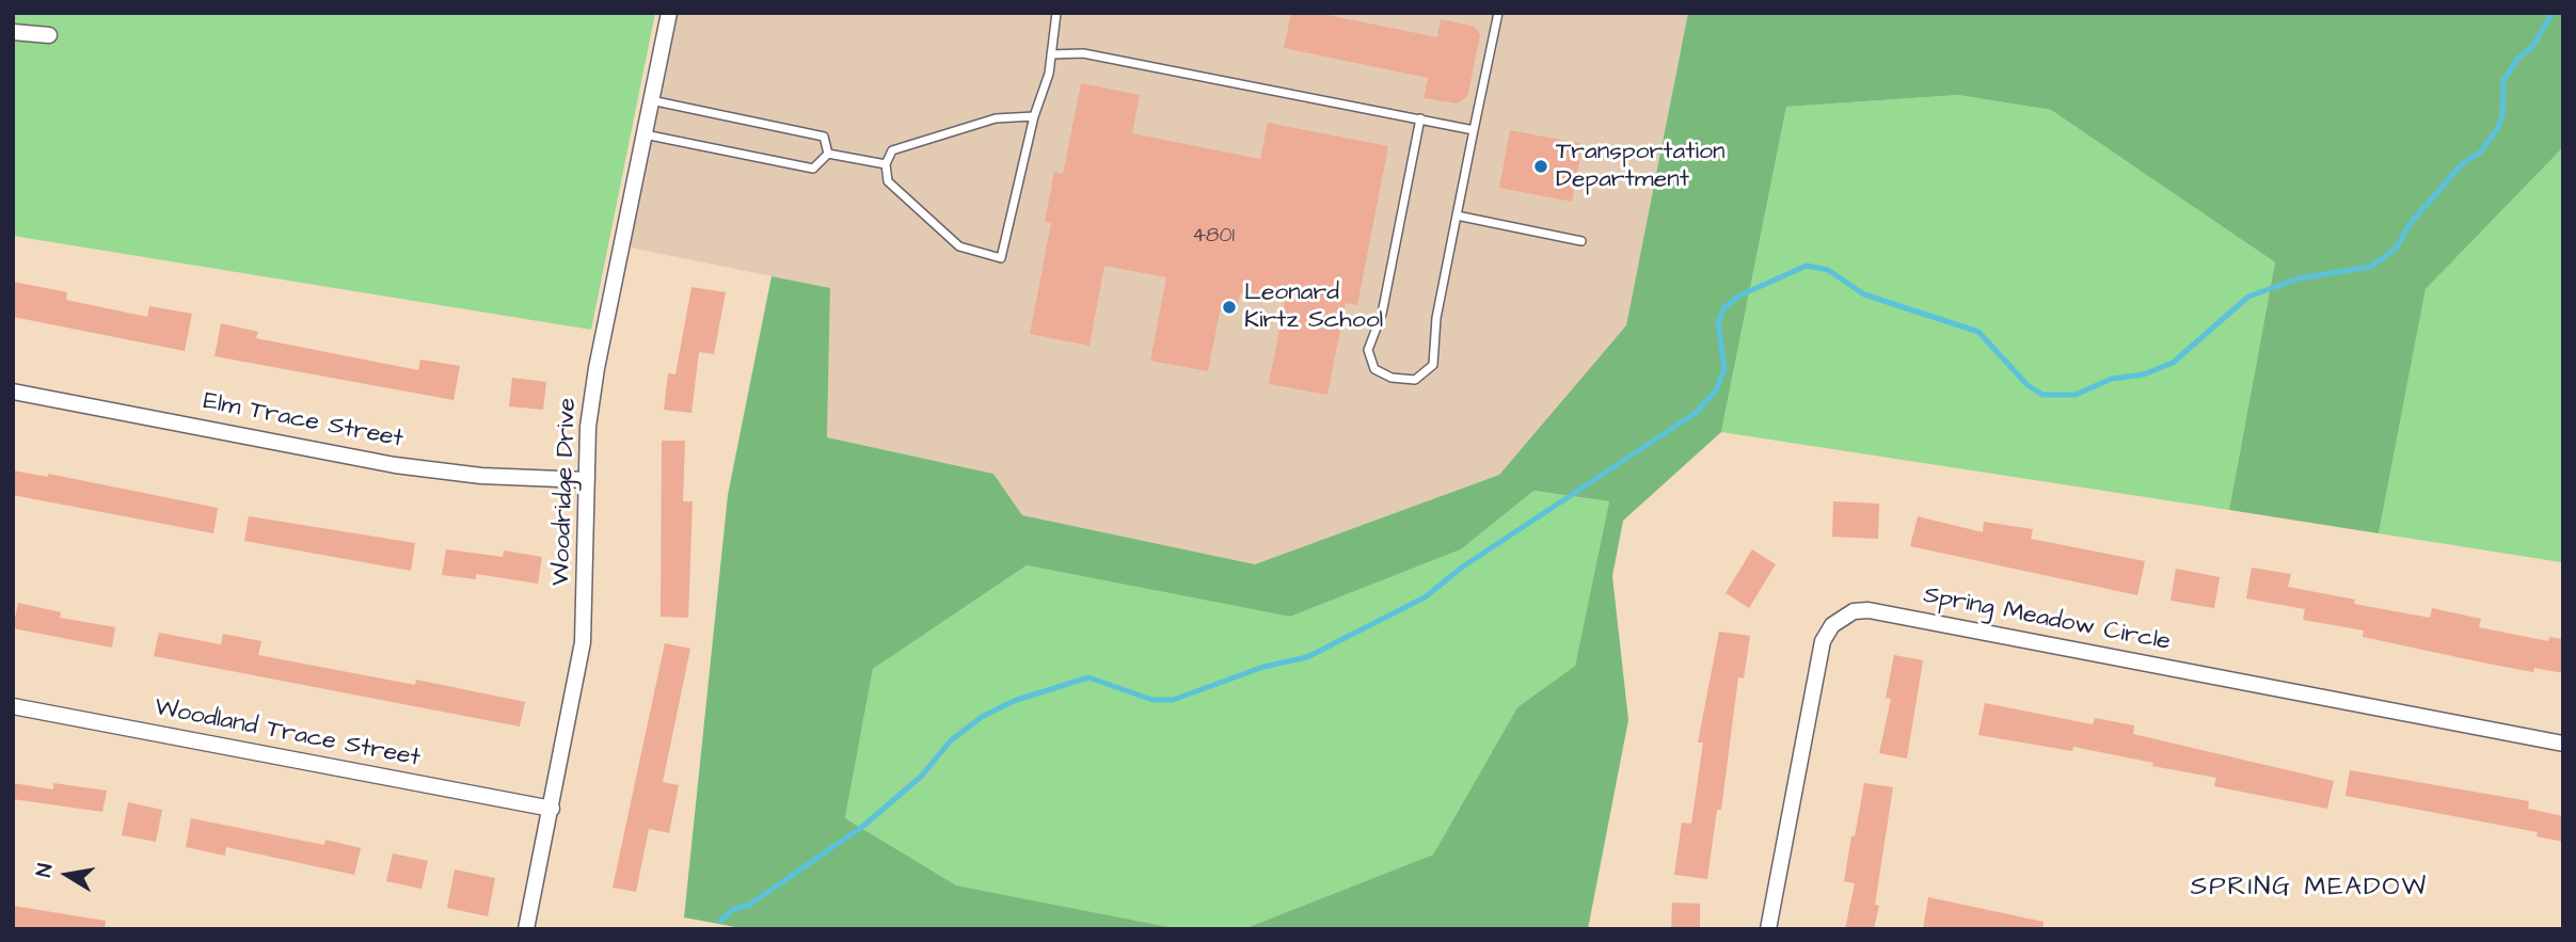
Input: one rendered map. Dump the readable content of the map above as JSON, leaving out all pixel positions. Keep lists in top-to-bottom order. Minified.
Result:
{"streets":{"street":["Elm Trace Street","Woodridge Drive","Spring Meadow Circle","Woodland Trace Street"]},"crossings":[["Elm Trace Street","Woodridge Drive"],["Woodridge Drive","Woodland Trace Street"]],"districts":["SPRING MEADOW"],"places":["Transportation Department","Leonard Kirtz School"],"house_numbers":["4801"],"north":"left"}
